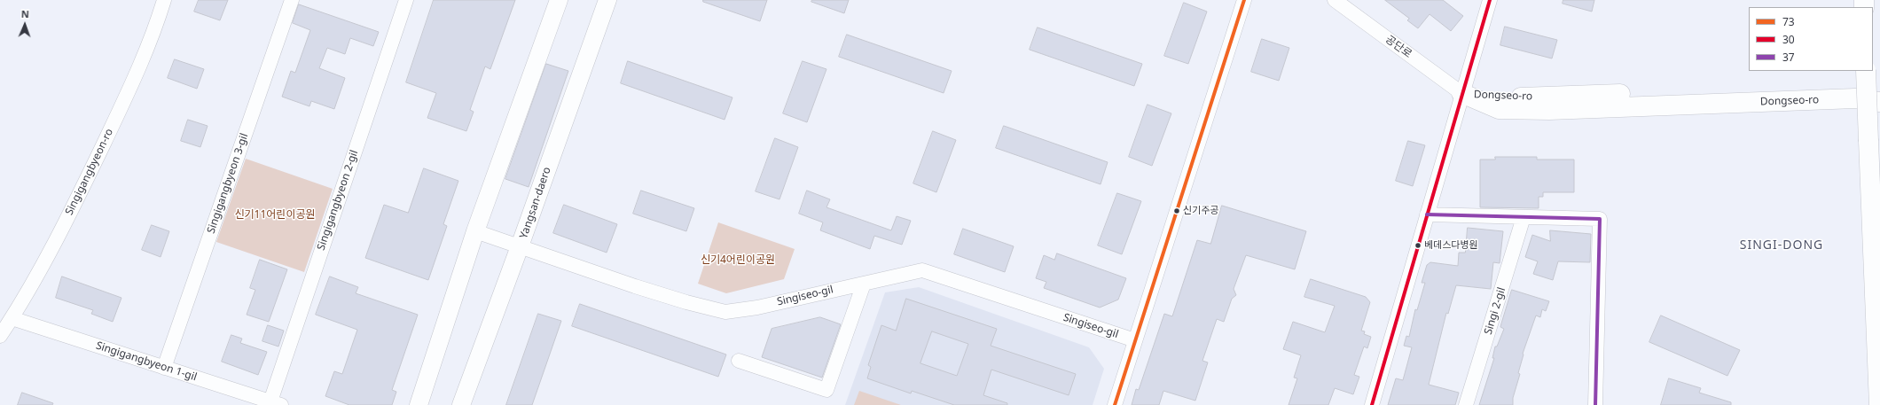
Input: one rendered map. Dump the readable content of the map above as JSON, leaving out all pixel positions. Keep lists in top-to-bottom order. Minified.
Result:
{"streets":{"highway":["Dongseo-ro"],"main road":["Yangsan-daero"],"street":["공단로","Singigangbyeon-ro","Singigangbyeon 3-gil","Singigangbyeon 2-gil","Singiseo-gil","Singi 2-gil","Singigangbyeon 1-gil"]},"crossings":[["공단로","Dongseo-ro"],["Singigangbyeon-ro","Singigangbyeon 1-gil"],["Singigangbyeon 3-gil","Singigangbyeon 1-gil"],["Singigangbyeon 2-gil","Singigangbyeon 1-gil"],["Yangsan-daero","Singiseo-gil"]],"districts":["SINGI-DONG"],"parks":["신기11어린이공원","신기4어린이공원"],"places":["신기주공","베데스다병원"],"lines":["transit line 73","transit line 30","transit line 37"],"legend":["73","30","37"],"north":"top"}
